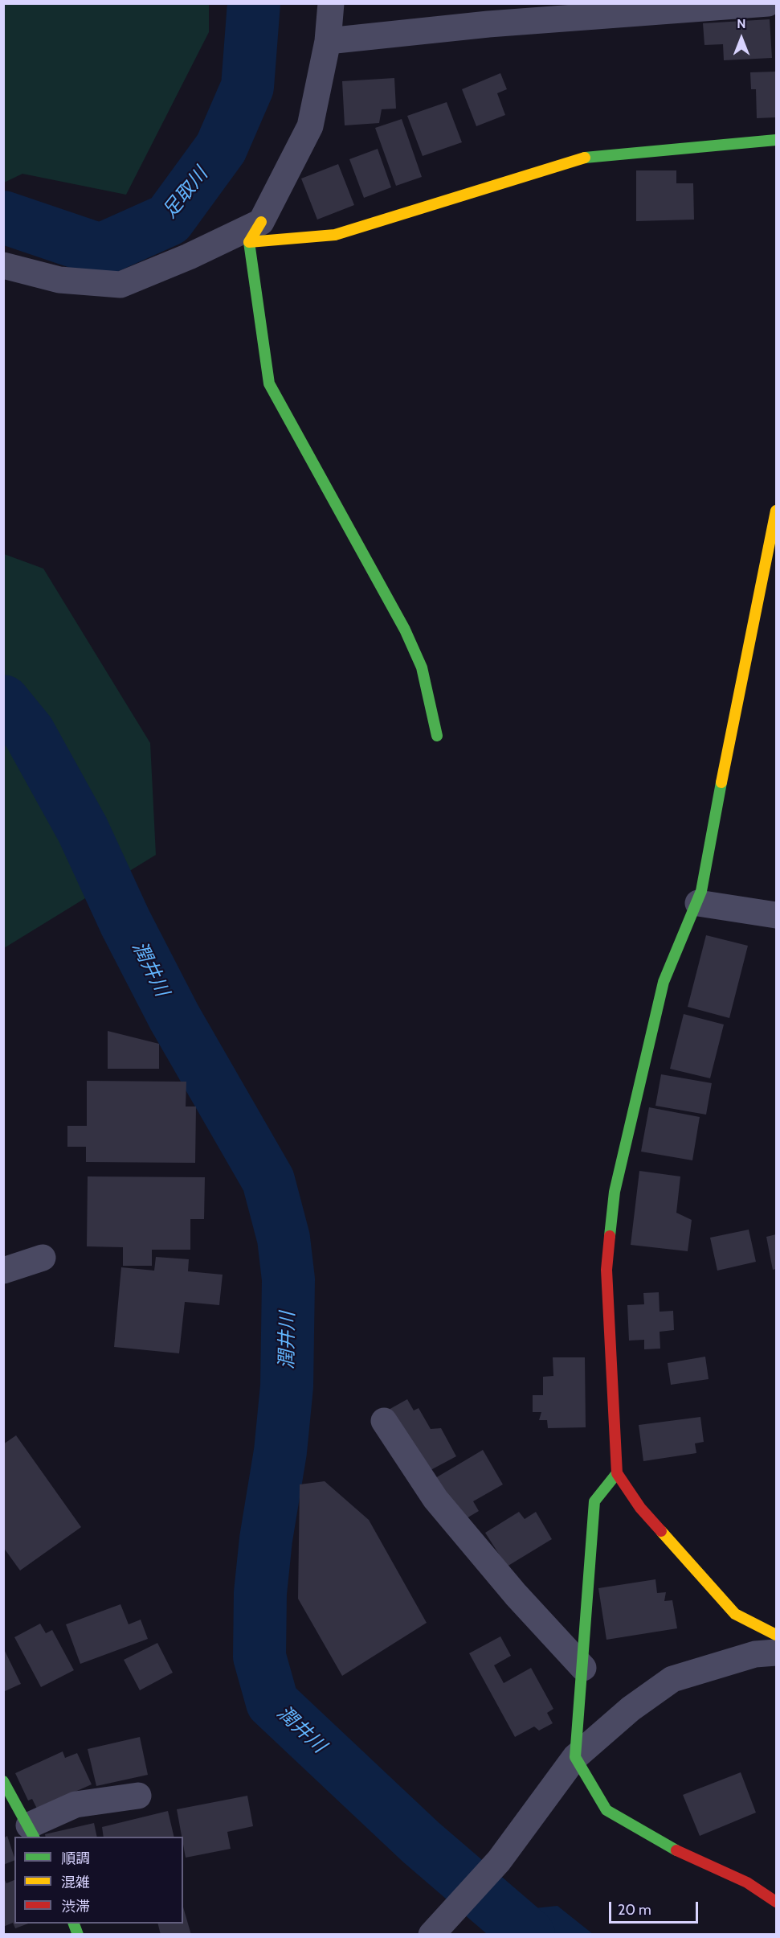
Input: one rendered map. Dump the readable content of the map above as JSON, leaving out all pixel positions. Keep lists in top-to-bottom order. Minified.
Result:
{"water":["足取川","潤井川"],"legend":["順調","混雑","渋滞"],"scale_bar":"20 m","north":"top"}
